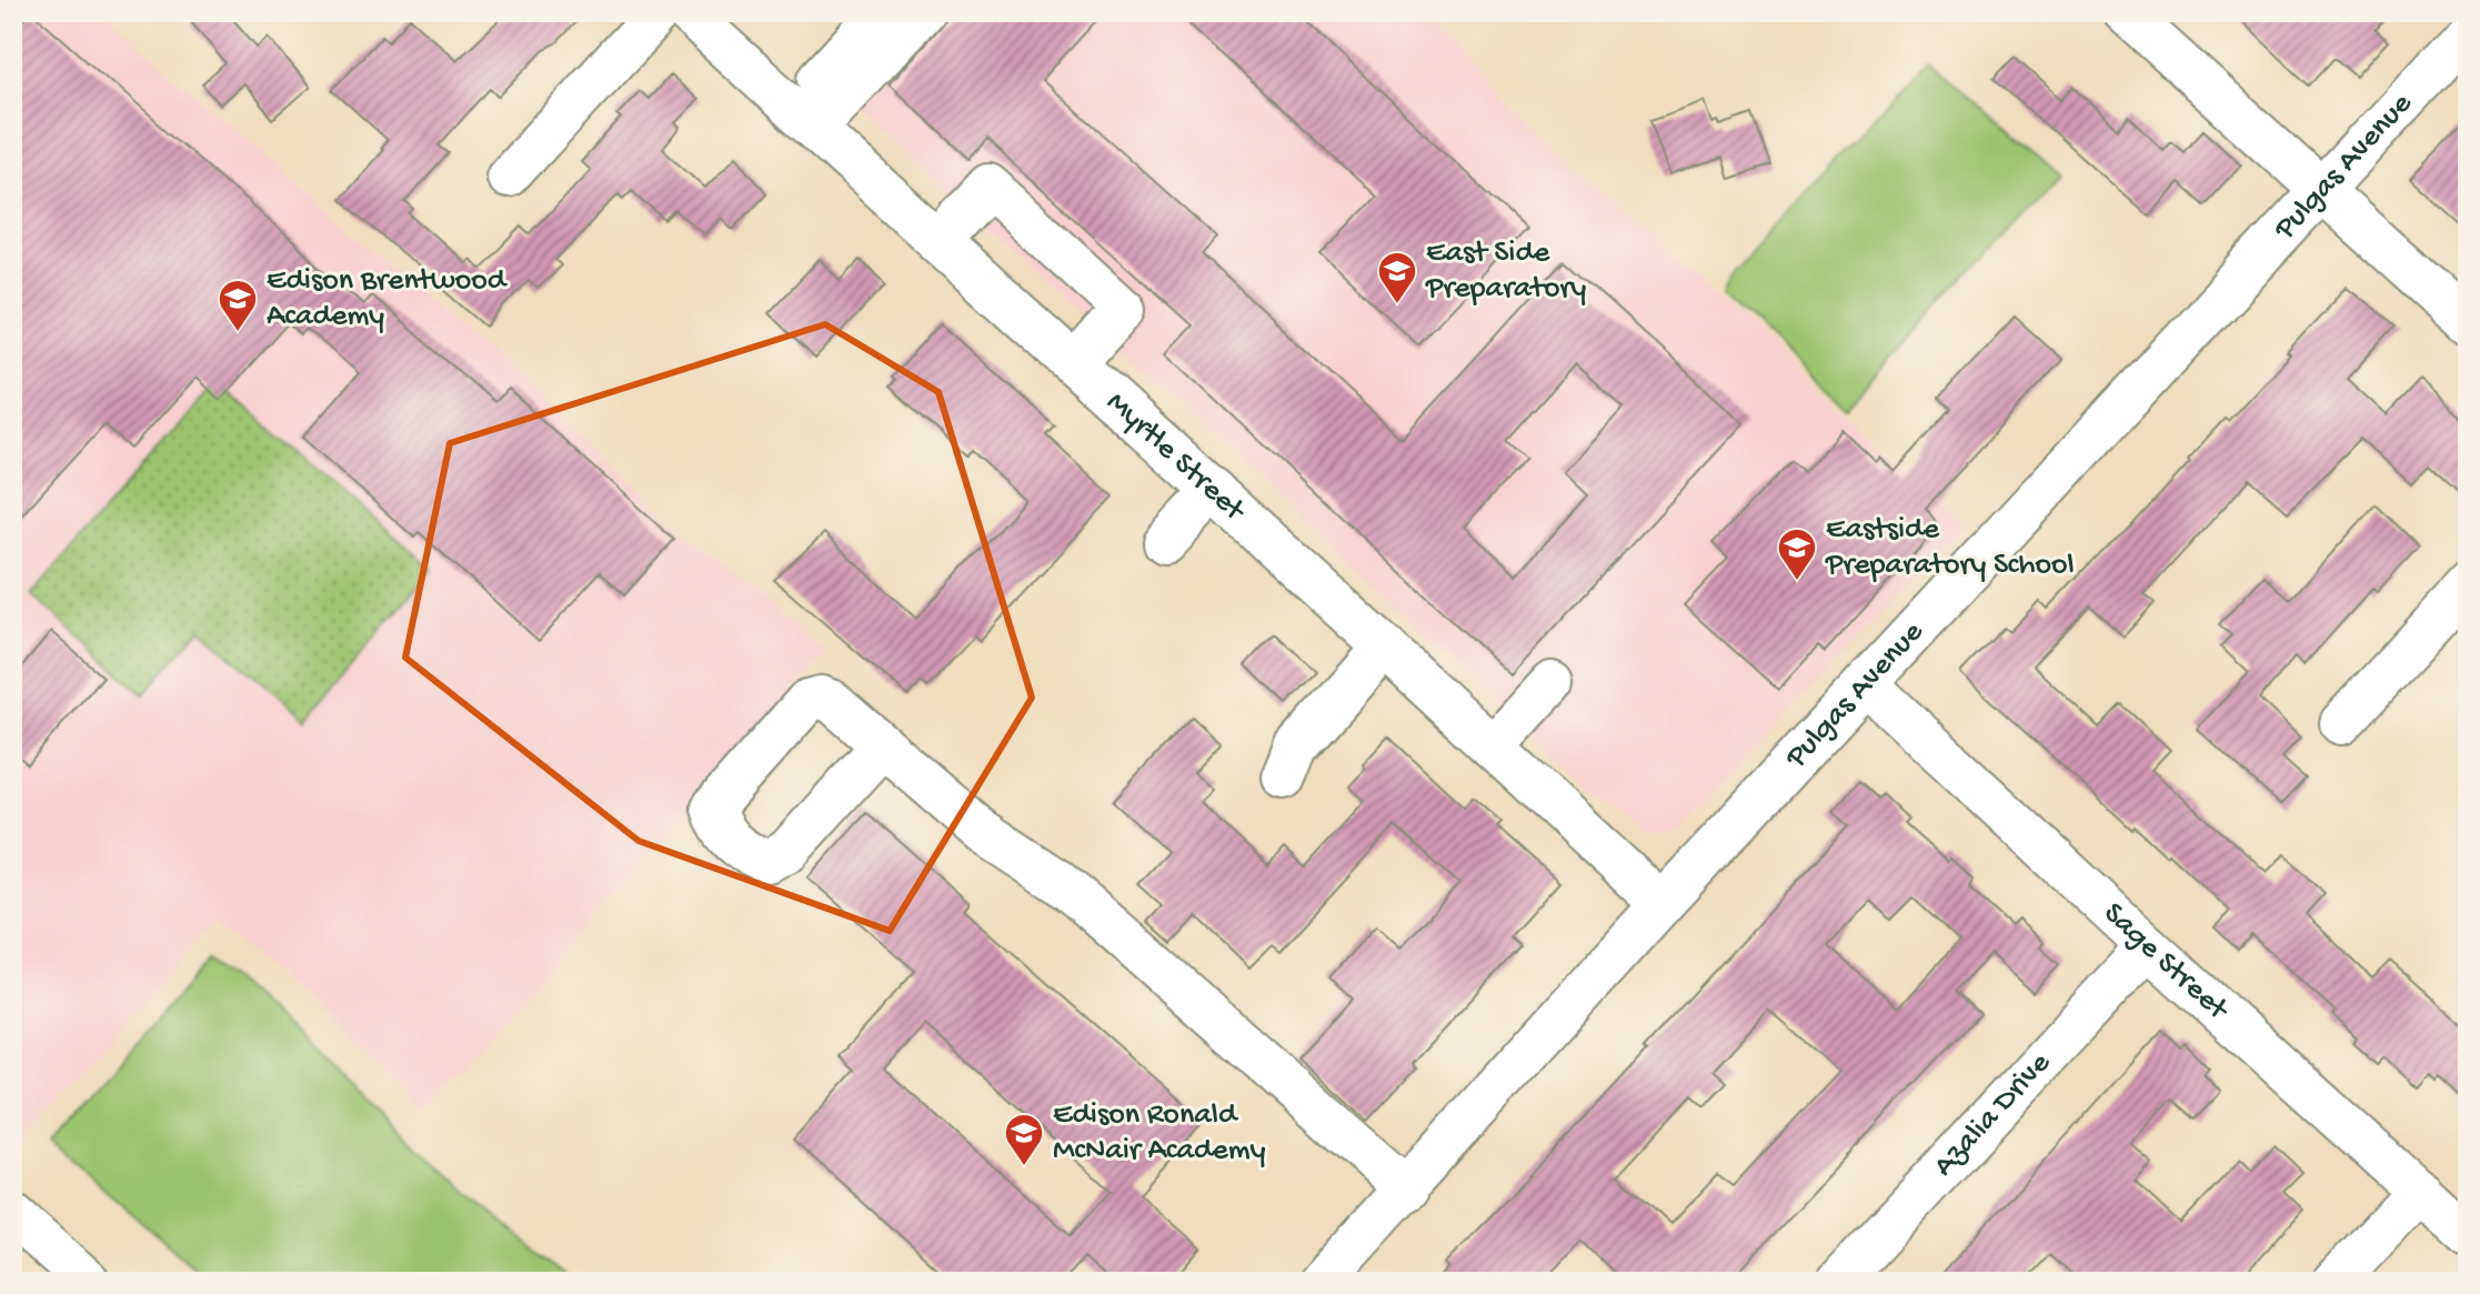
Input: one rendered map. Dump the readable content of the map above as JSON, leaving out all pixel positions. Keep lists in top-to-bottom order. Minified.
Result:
{"streets":{"street":["Pulgas Avenue","Myrtle Street","Sage Street","Azalia Drive"]},"crossings":[["Pulgas Avenue","Myrtle Street"],["Pulgas Avenue","Sage Street"],["Sage Street","Azalia Drive"]],"places":{"school or university":["East Side Preparatory","Edison Brentwood Academy","Eastside Preparatory School","Edison Ronald McNair Academy"]}}
